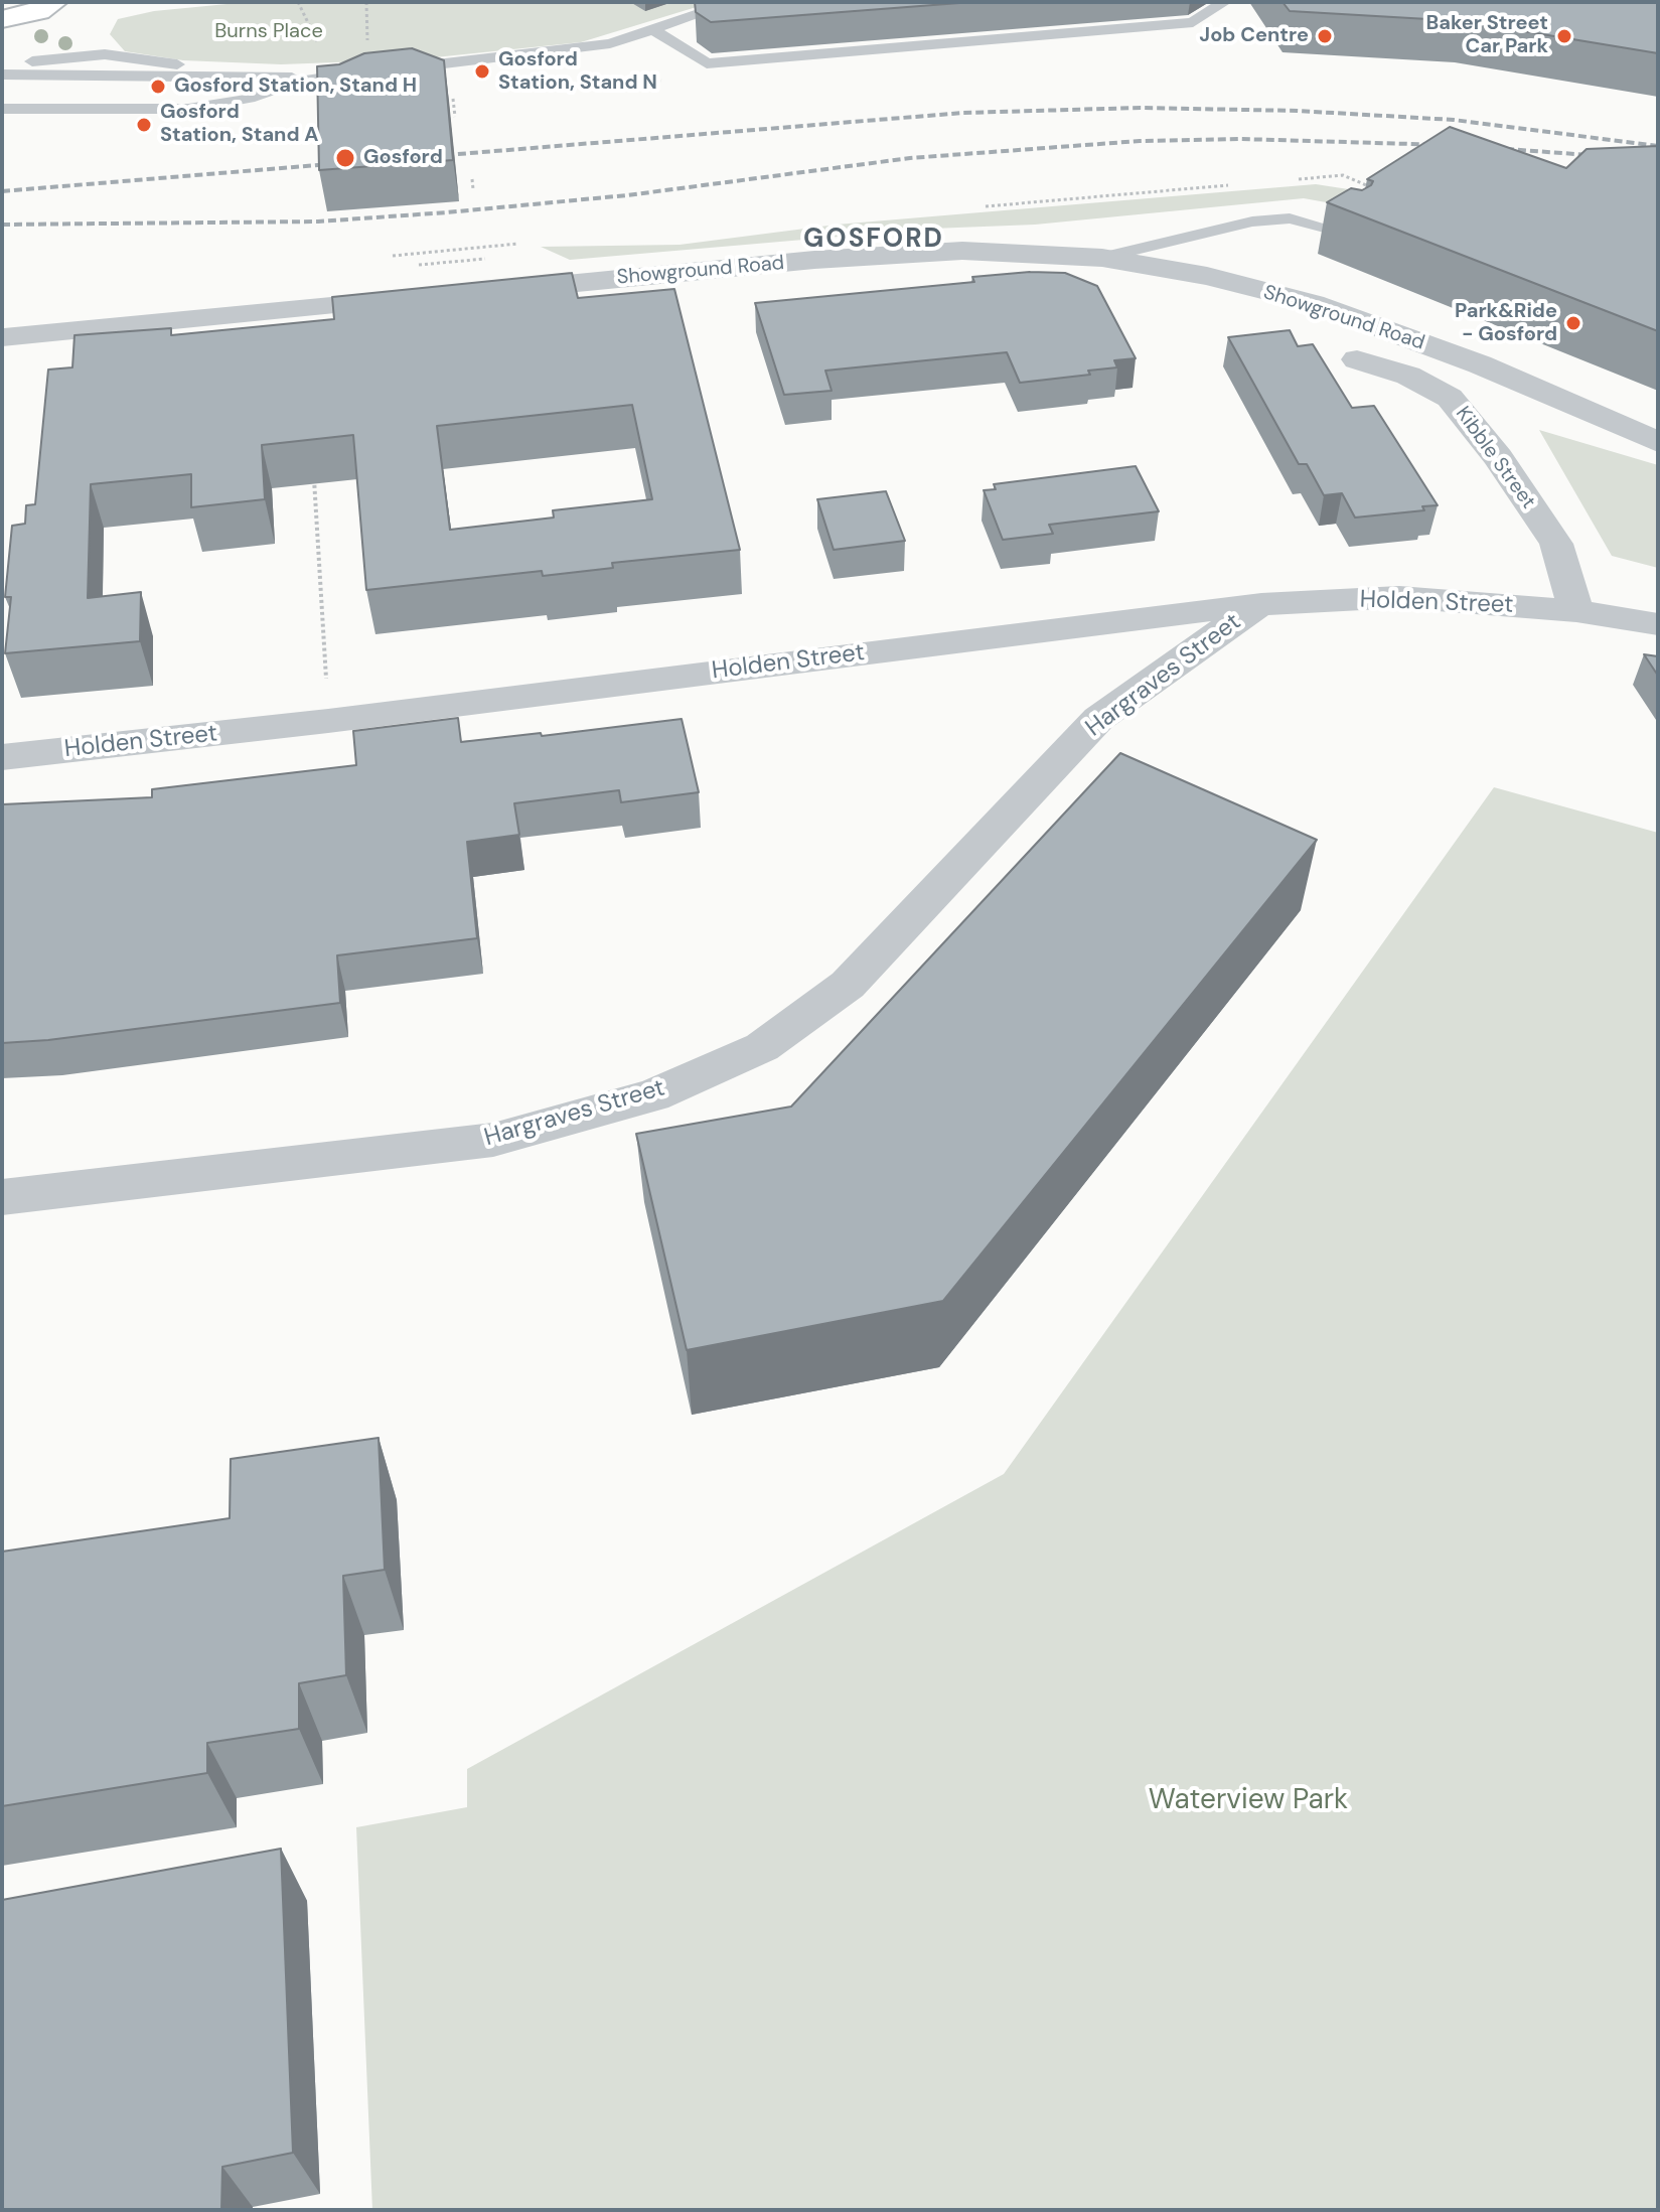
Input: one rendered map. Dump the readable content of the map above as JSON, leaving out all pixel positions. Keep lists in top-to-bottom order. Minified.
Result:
{"streets":{"street":["Showground Road","Kibble Street","Holden Street","Hargraves Street"]},"crossings":[["Kibble Street","Holden Street"],["Holden Street","Hargraves Street"]],"districts":["GOSFORD"],"parks":["Burns Place","Waterview Park"],"places":["Job Centre","Baker Street Car Park","Gosford Station, Stand N","Gosford Station, Stand H","Gosford Station, Stand A","Gosford","Park&Ride - Gosford"]}
